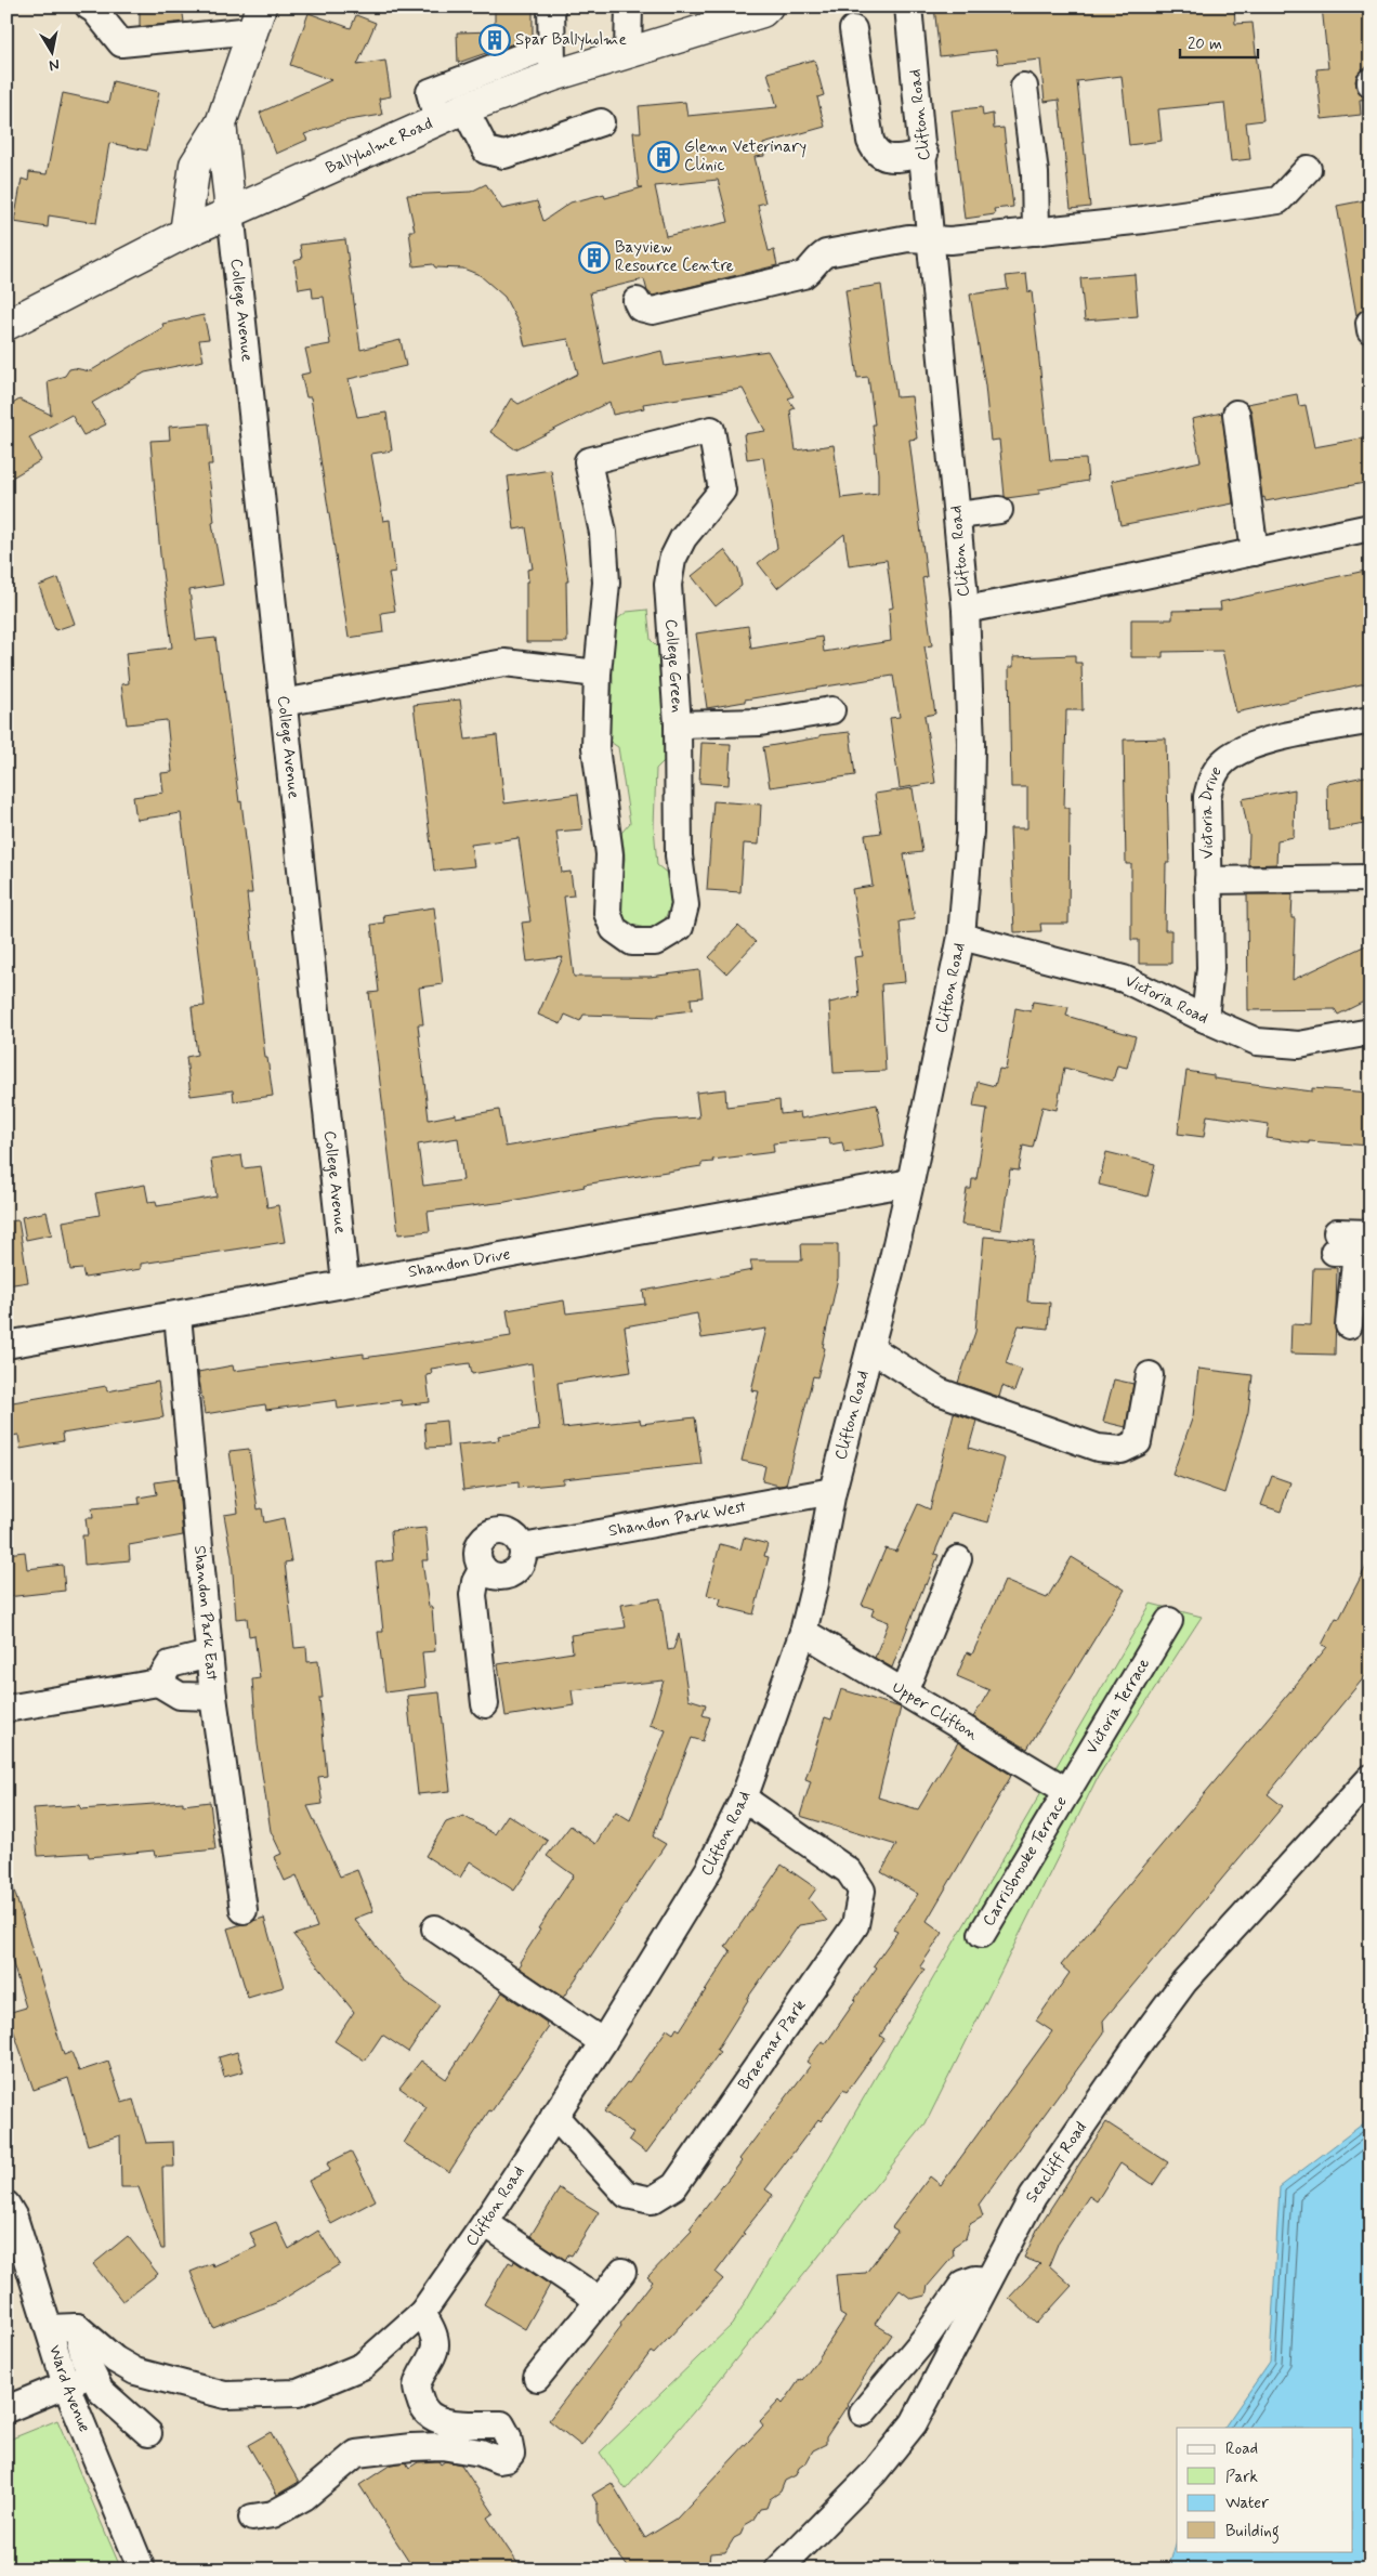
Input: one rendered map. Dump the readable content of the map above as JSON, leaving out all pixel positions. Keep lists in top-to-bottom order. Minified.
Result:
{"streets":{"main road":["Ballyholme Road"],"street":["Clifton Road","College Avenue","College Green","Victoria Drive","Victoria Road","Shandon Drive","Shandon Park West","Shandon Park East","Victoria Terrace","Upper Clifton","Carrisbrooke Terrace","Braemar Park","Seacliff Road","Ward Avenue"]},"crossings":[["Clifton Road","Victoria Road"],["Clifton Road","Shandon Drive"],["Clifton Road","Shandon Park West"],["Clifton Road","Upper Clifton"],["Clifton Road","Braemar Park"],["Ballyholme Road","College Avenue"],["College Avenue","Shandon Drive"],["Victoria Drive","Victoria Road"],["Shandon Drive","Shandon Park East"],["Victoria Terrace","Upper Clifton"],["Victoria Terrace","Carrisbrooke Terrace"],["Upper Clifton","Carrisbrooke Terrace"]],"places":{"building":["Spar Ballyholme","Glenn Veterinary Clinic","Bayview Resource Centre"]},"legend":["Road","Park","Water","Building"],"scale_bar":"20 m","north":"bottom"}
